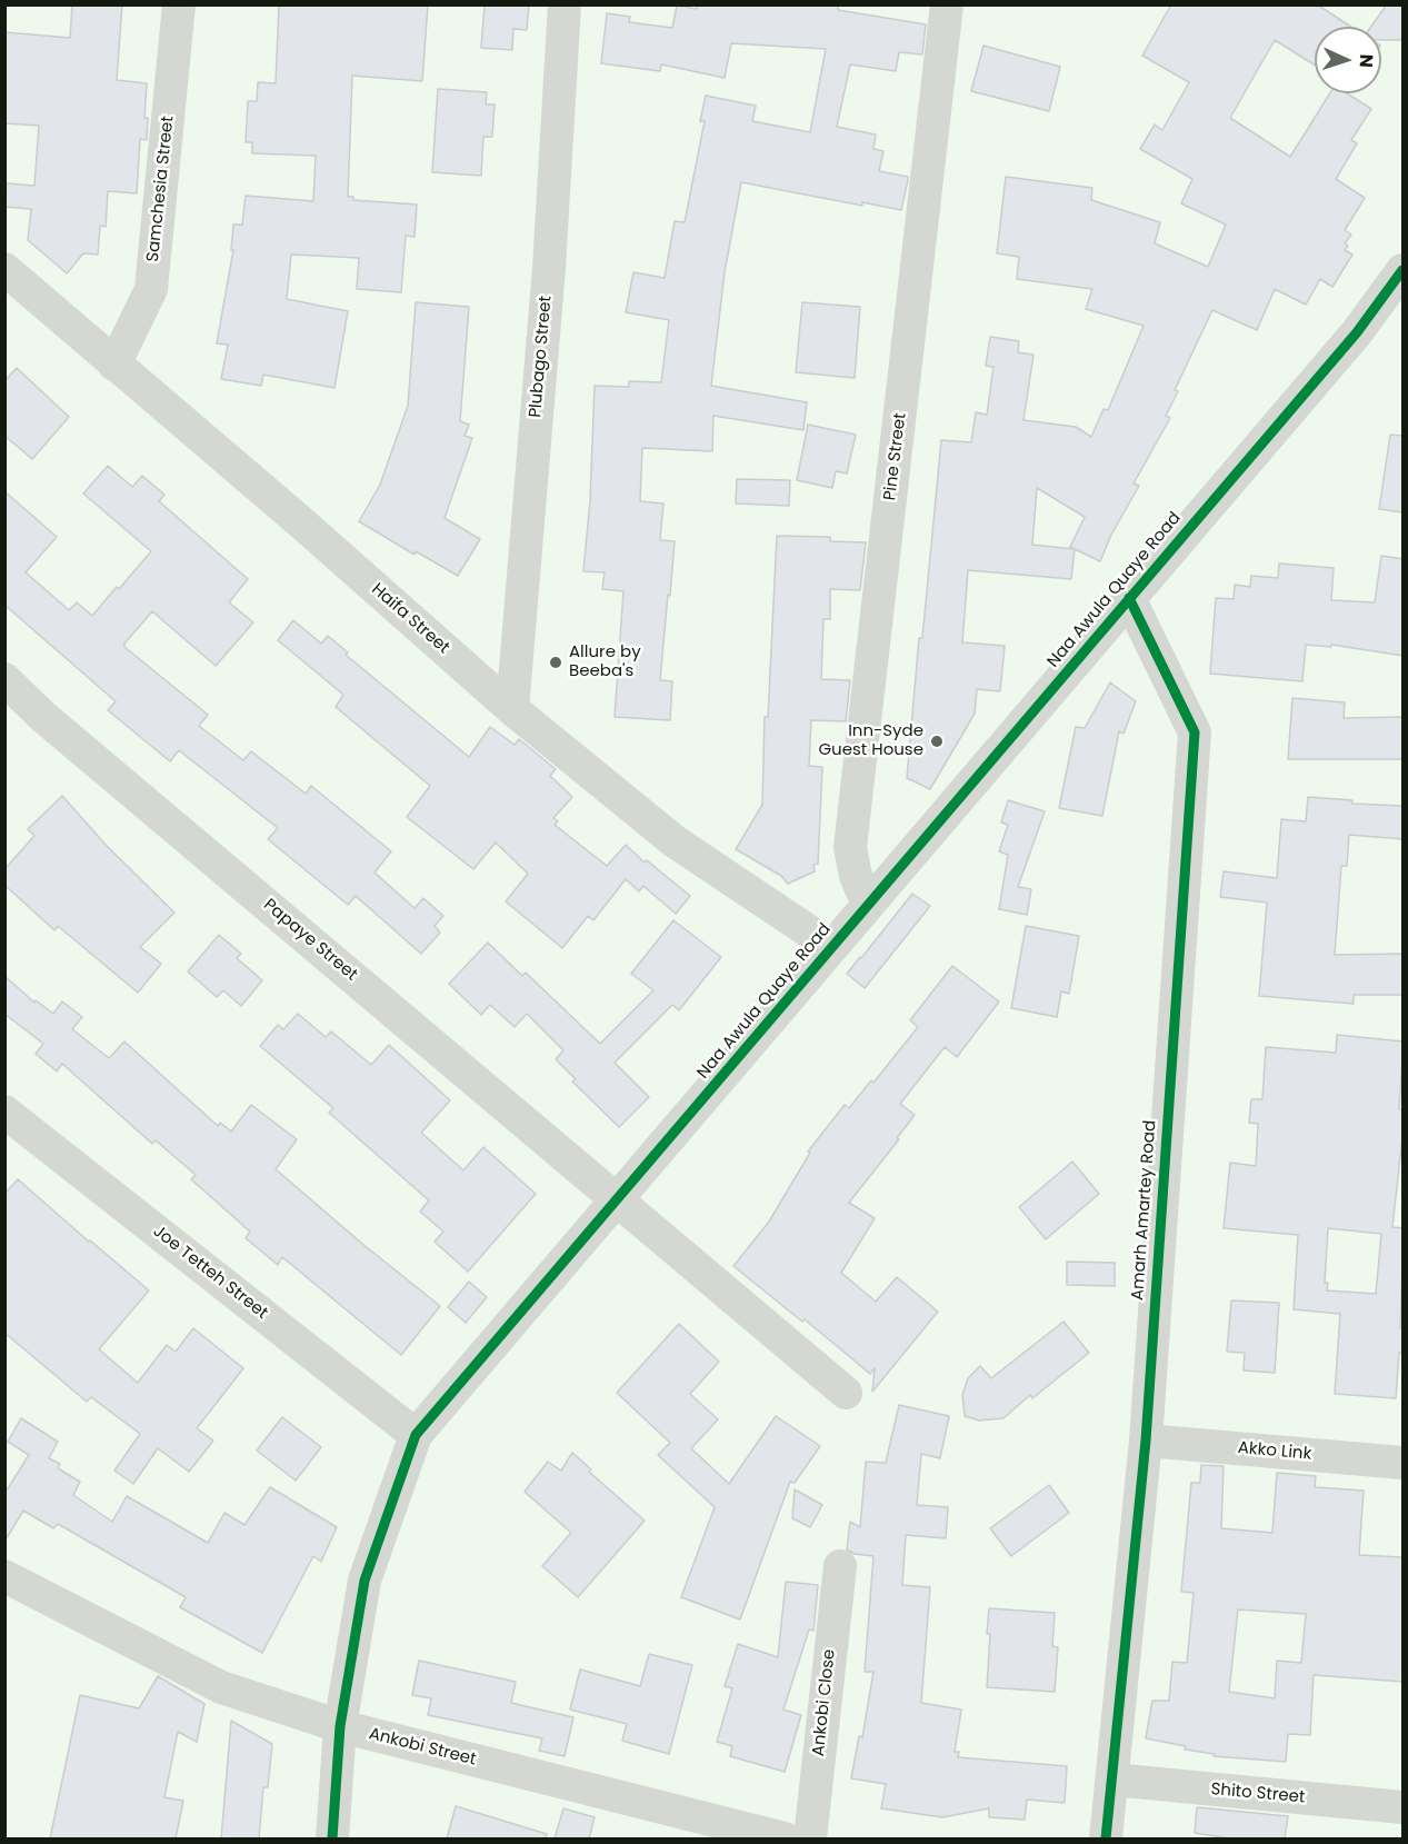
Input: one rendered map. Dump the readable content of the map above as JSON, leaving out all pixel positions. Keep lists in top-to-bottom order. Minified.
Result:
{"streets":{"street":["Samchesia Street","Plubago Street","Pine Street","Naa Awula Quaye Road","Haifa Street","Papaye Street","Amarh Amartey Road","Joe Tetteh Street","Akko Link","Ankobi Close","Ankobi Street","Shito Street"]},"crossings":[["Samchesia Street","Haifa Street"],["Plubago Street","Haifa Street"],["Pine Street","Naa Awula Quaye Road"],["Naa Awula Quaye Road","Haifa Street"],["Naa Awula Quaye Road","Papaye Street"],["Naa Awula Quaye Road","Amarh Amartey Road"],["Naa Awula Quaye Road","Joe Tetteh Street"],["Naa Awula Quaye Road","Ankobi Street"],["Amarh Amartey Road","Akko Link"],["Amarh Amartey Road","Shito Street"]],"places":["Allure by Beeba's","Inn-Syde Guest House"],"north":"right"}
